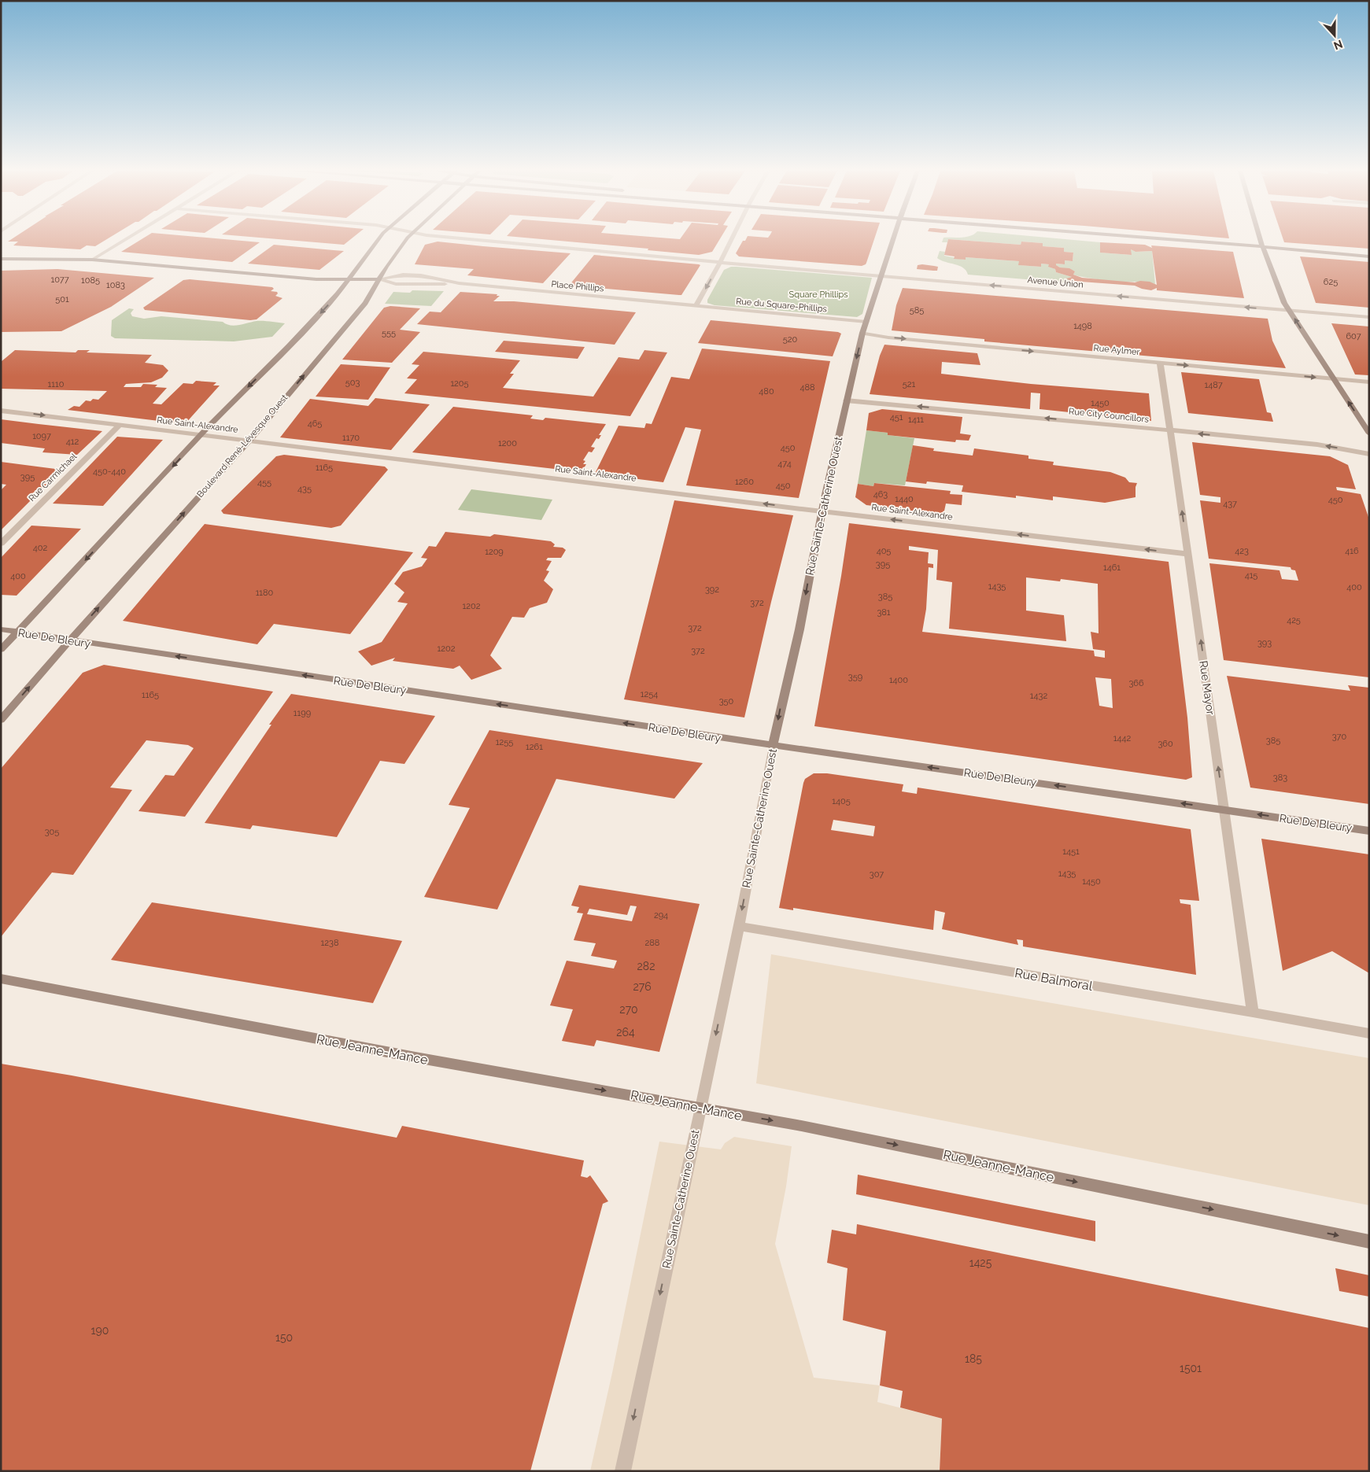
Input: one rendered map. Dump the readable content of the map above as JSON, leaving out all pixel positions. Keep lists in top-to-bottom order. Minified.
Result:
{"streets":{"main road":["Boulevard René-Lévesque Ouest","Rue Sainte-Catherine Ouest","Rue De Bleury","Rue Jeanne-Mance"],"street":["Avenue Union","Place Phillips","Rue du Square-Phillips","Rue Aylmer","Rue City Councillors","Rue Saint-Alexandre","Rue Carmichael","Rue Mayor","Rue Balmoral"]},"crossings":[["Avenue Union","Rue Sainte-Catherine Ouest"],["Place Phillips","Rue du Square-Phillips"],["Rue du Square-Phillips","Rue Sainte-Catherine Ouest"],["Rue Aylmer","Rue Sainte-Catherine Ouest"],["Rue Aylmer","Rue Mayor"],["Rue City Councillors","Rue Sainte-Catherine Ouest"],["Rue City Councillors","Rue Mayor"],["Rue Saint-Alexandre","Boulevard René-Lévesque Ouest"],["Rue Saint-Alexandre","Rue Carmichael"],["Rue Saint-Alexandre","Rue Sainte-Catherine Ouest"],["Rue Saint-Alexandre","Rue Mayor"],["Boulevard René-Lévesque Ouest","Rue De Bleury"],["Rue Sainte-Catherine Ouest","Rue De Bleury"],["Rue Sainte-Catherine Ouest","Rue Balmoral"],["Rue Sainte-Catherine Ouest","Rue Jeanne-Mance"],["Rue De Bleury","Rue Mayor"],["Rue Mayor","Rue Balmoral"]],"one_way":["Avenue Union","Rue Aylmer","Rue City Councillors","Rue Sainte-Catherine Ouest","Rue De Bleury","Rue Mayor","Rue Jeanne-Mance"],"parks":["Square Phillips"],"house_numbers":["1077","1085","625","1083","501","585","1498","555","607","520","503","1205","1110","521","1487","488","480","1450","451","1411","465","1097","1170","412","1200","450","474","1165","450-440","395","1260","455","450","435","463","1440","450","437","402","405","423","416","1209","395","1461","415","400","1435","400","392","1180","385","372","1202","381","425","372","393","1202","372","359","1400","366","1254","1165","1432","350","1199","370","1442","385","1255","360","1261","383","1405","305","1451","1435","307","1450","294","1238","288","282","276","270","264","1425","190","150","185","1501"],"north":"bottom"}
